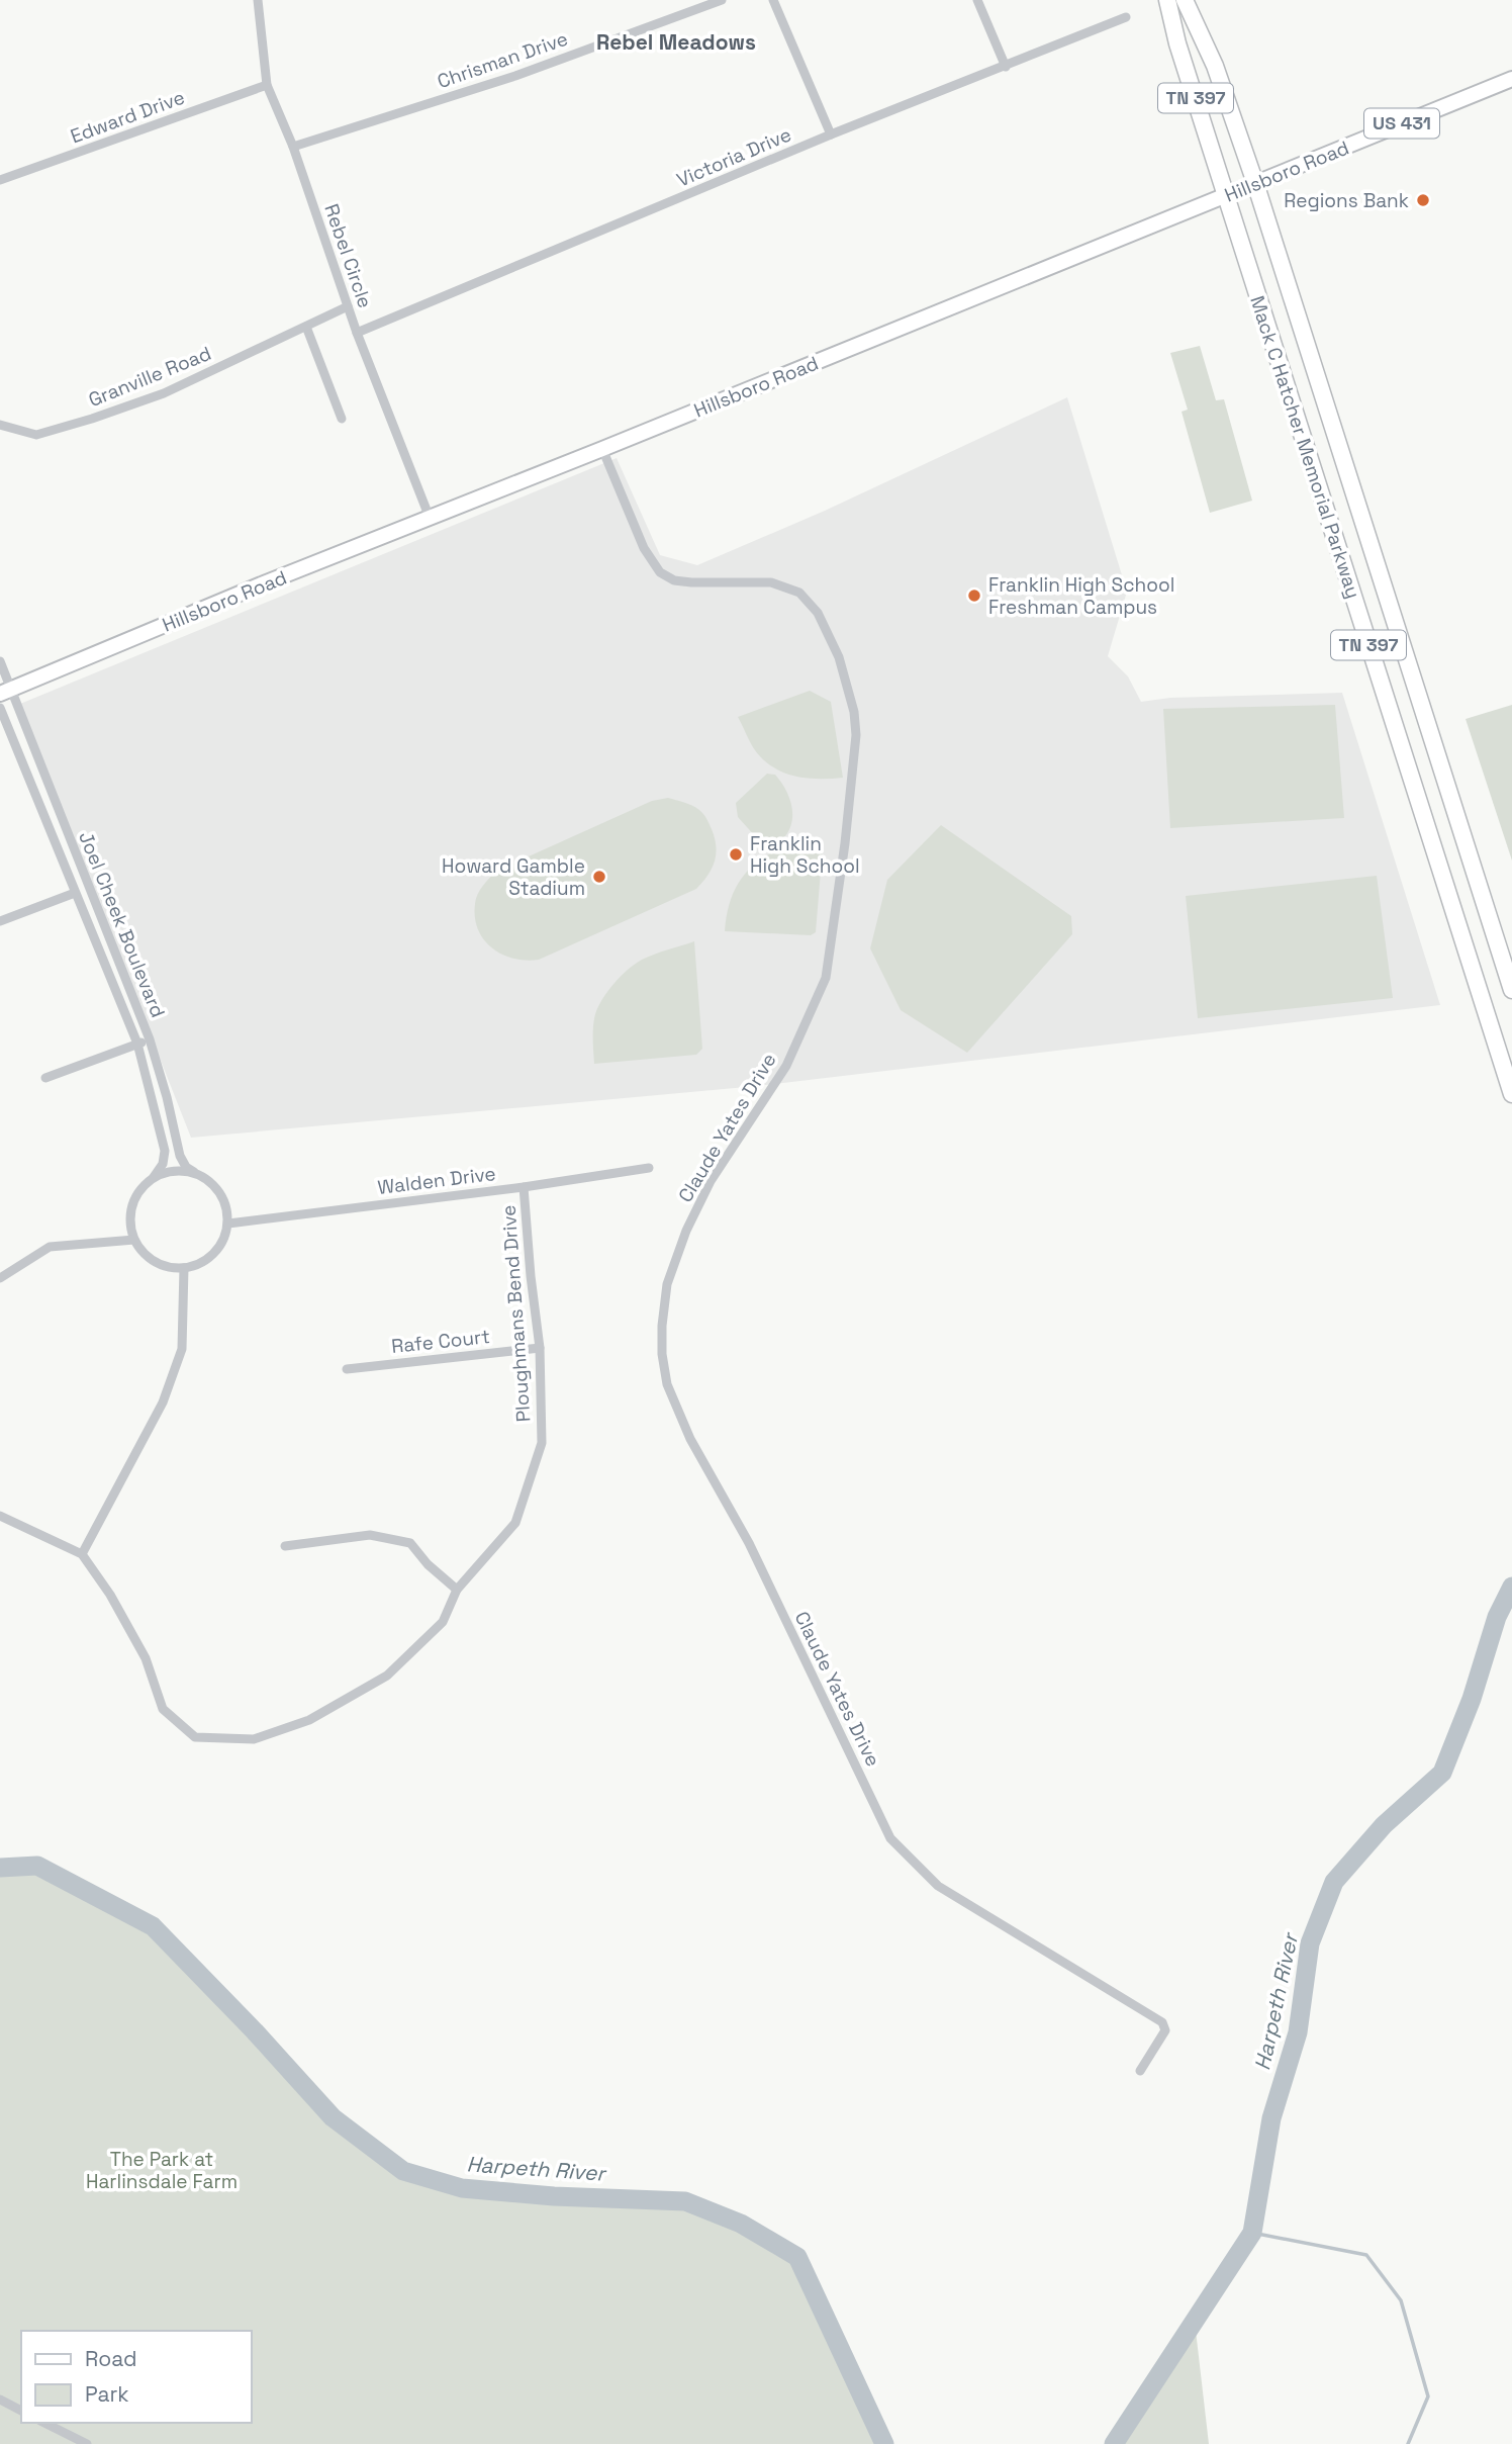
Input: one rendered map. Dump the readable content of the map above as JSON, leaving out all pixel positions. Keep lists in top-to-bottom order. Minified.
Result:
{"streets":{"highway":["TN 397","Mack C Hatcher Memorial Parkway"],"main road":["US 431","Hillsboro Road"],"street":["Chrisman Drive","Edward Drive","Victoria Drive","Rebel Circle","Granville Road","Joel Cheek Boulevard","Claude Yates Drive","Walden Drive","Ploughmans Bend Drive","Rafe Court"]},"crossings":[["Chrisman Drive","Rebel Circle"],["Edward Drive","Rebel Circle"],["Victoria Drive","Rebel Circle"],["Hillsboro Road","Rebel Circle"],["Hillsboro Road","Mack C Hatcher Memorial Parkway"],["Hillsboro Road","Joel Cheek Boulevard"],["Hillsboro Road","Claude Yates Drive"],["Rebel Circle","Granville Road"],["Joel Cheek Boulevard","Walden Drive"],["Walden Drive","Ploughmans Bend Drive"],["Ploughmans Bend Drive","Rafe Court"]],"districts":["Rebel Meadows"],"water":["Harpeth River"],"parks":["The Park at Harlinsdale Farm"],"places":["Regions Bank","Franklin High School Freshman Campus","Franklin High School","Howard Gamble Stadium"],"legend":["Road","Park"]}
